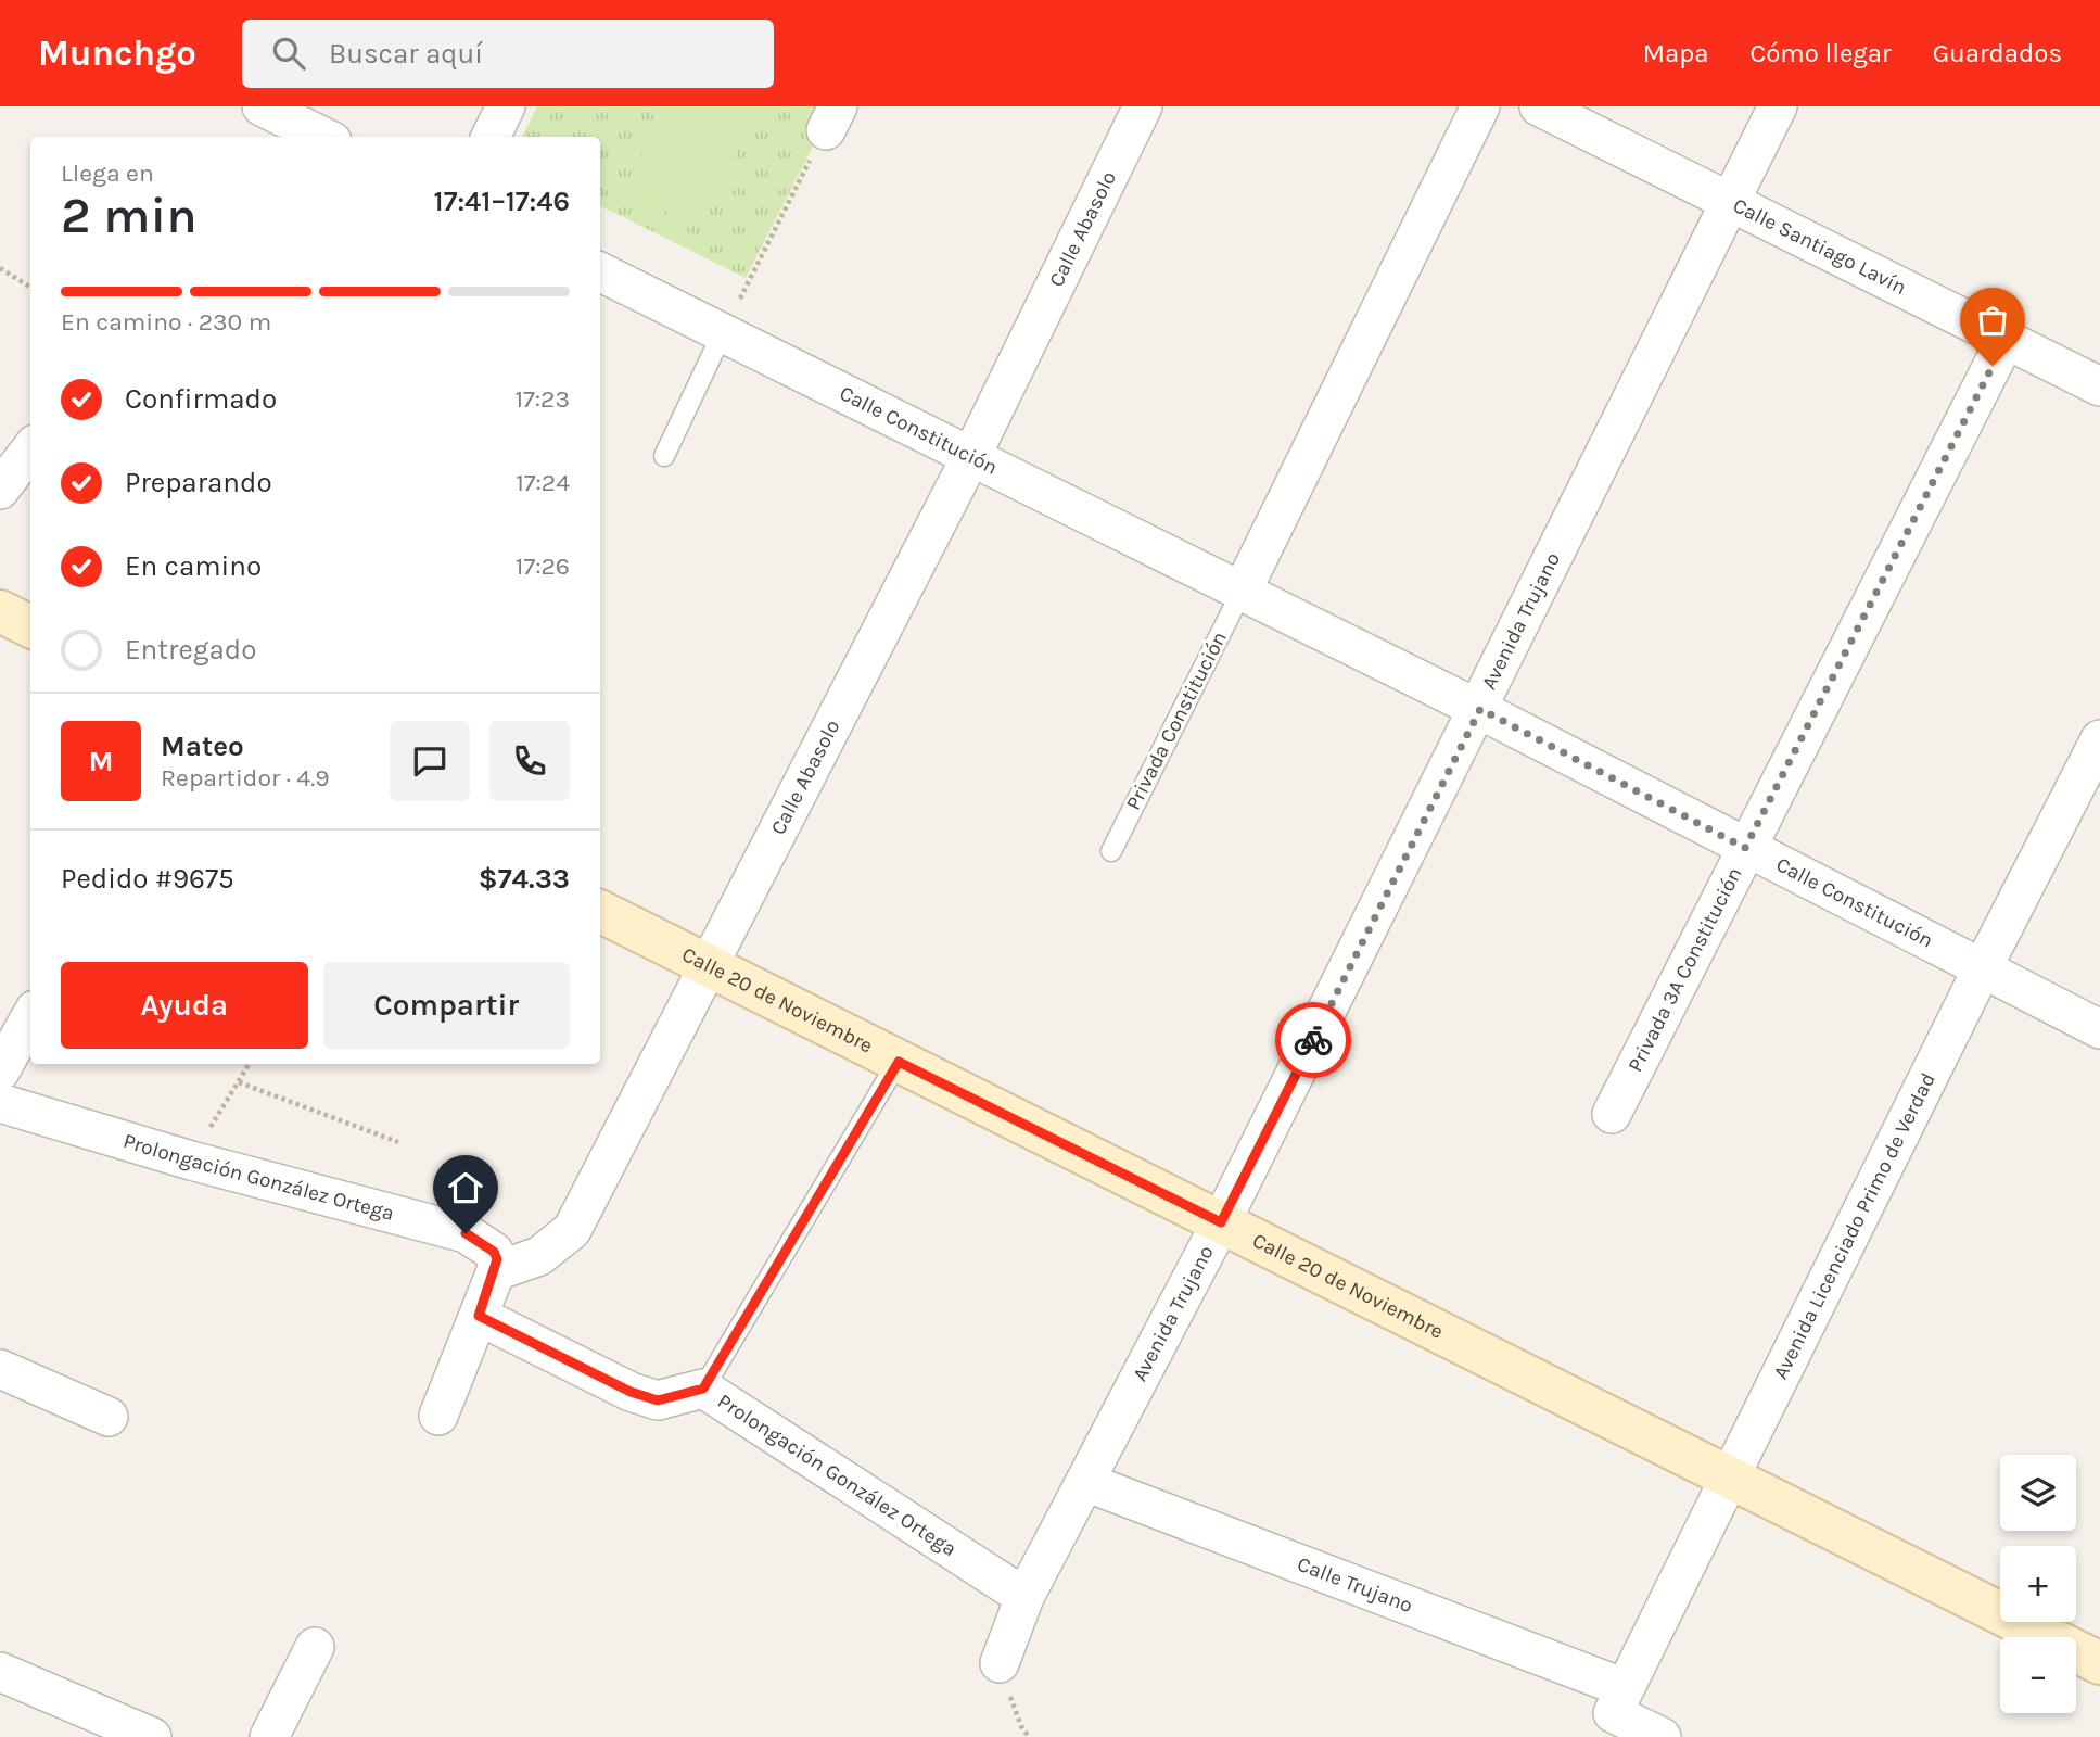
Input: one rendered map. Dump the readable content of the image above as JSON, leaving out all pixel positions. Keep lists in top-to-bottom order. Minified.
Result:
{"streets":{"main road":["Calle 20 de Noviembre"],"street":["Calle Abasolo","Calle Santiago Lavín","Calle Constitución","Avenida Trujano","Privada 3A Constitución","Prolongación González Ortega","Avenida Licenciado Primo de Verdad","Calle Trujano"],"lane":["Privada Constitución"]},"crossings":[["Calle Abasolo","Calle Constitución"],["Calle Abasolo","Calle 20 de Noviembre"],["Calle Abasolo","Prolongación González Ortega"],["Calle Santiago Lavín","Avenida Trujano"],["Calle Santiago Lavín","Privada 3A Constitución"],["Calle Constitución","Avenida Trujano"],["Calle Constitución","Privada Constitución"],["Calle Constitución","Privada 3A Constitución"],["Calle Constitución","Avenida Licenciado Primo de Verdad"],["Avenida Trujano","Calle 20 de Noviembre"],["Avenida Trujano","Prolongación González Ortega"],["Avenida Trujano","Calle Trujano"],["Calle 20 de Noviembre","Avenida Licenciado Primo de Verdad"],["Avenida Licenciado Primo de Verdad","Calle Trujano"]],"page":{"header":"Munchgo","search":"Buscar aquí","nav":["Mapa","Cómo llegar","Guardados"],"heading":["2 min","Llega en","17:41–17:46"],"panel":["Mateo","Repartidor · 4.9","Pedido #9675","$74.33"],"bar":"En camino · 230 m","list":[["Confirmado","17:23"],["Preparando","17:24"],["En camino","17:26"],"Entregado"],"round":"M","buttons":["Ayuda","Compartir"],"map_buttons":["+","−"]}}
